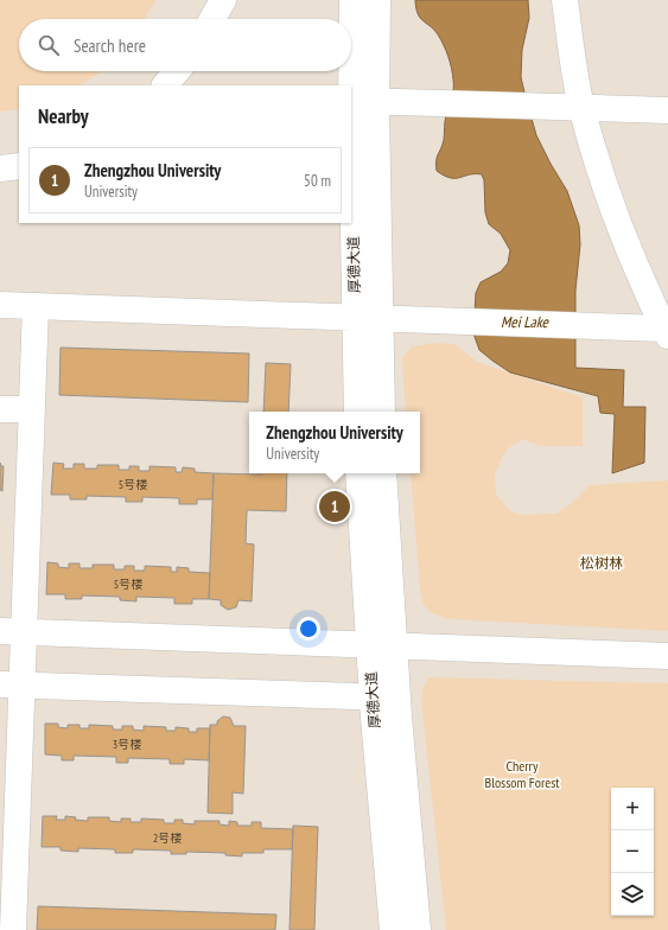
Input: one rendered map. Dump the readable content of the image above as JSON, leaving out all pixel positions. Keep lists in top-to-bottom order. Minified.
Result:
{"streets":{"lane":["厚德大道"]},"water":["Mei Lake"],"parks":["松树林","Cherry Blossom Forest"],"house_numbers":["5号楼","5号楼","3号楼","2号楼"],"page":{"search":"Search here","heading":"Nearby","list":[{"mark":"1","name":"Zhengzhou University","note":"University","value":"50 m"}],"popup":["Zhengzhou University","University"],"pins":"1","map_buttons":["+","−"]}}
